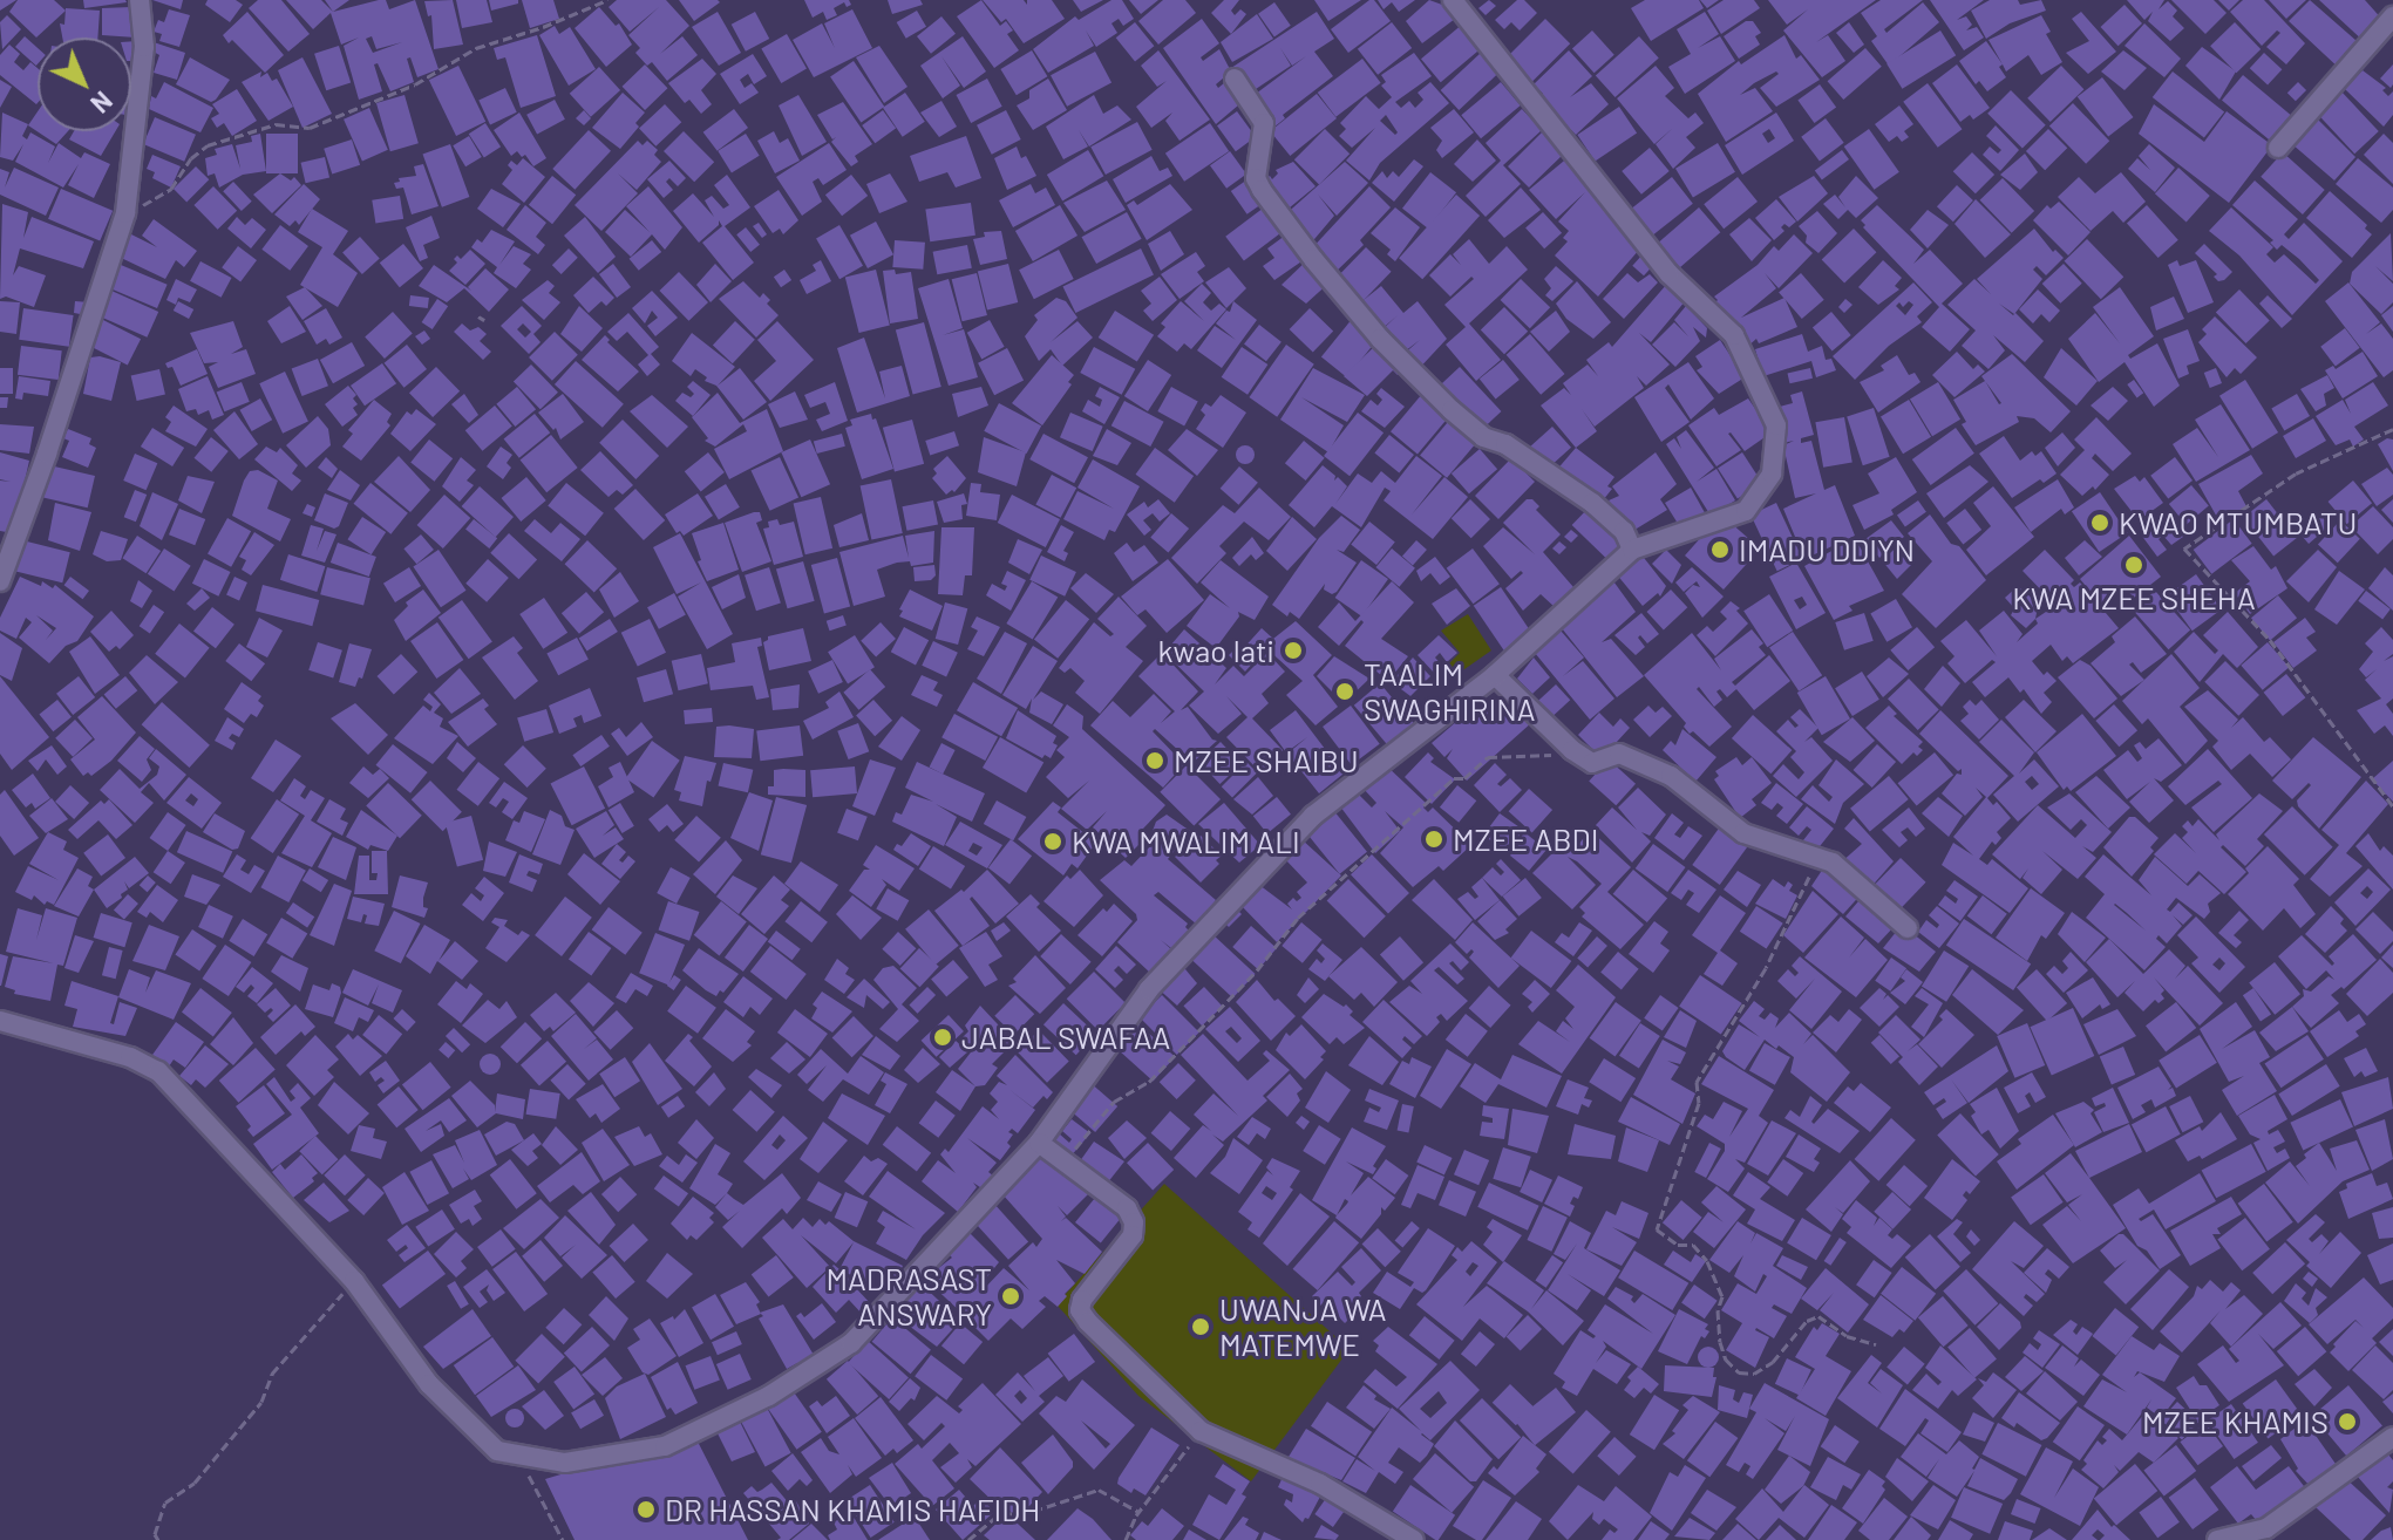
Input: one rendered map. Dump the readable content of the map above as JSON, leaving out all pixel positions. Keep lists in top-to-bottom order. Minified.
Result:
{"places":["KWAO MTUMBATU","IMADU DDIYN","KWA MZEE SHEHA","kwao lati","TAALIM SWAGHIRINA","MZEE SHAIBU","MZEE ABDI","KWA MWALIM ALI","JABAL SWAFAA","MADRASAST ANSWARY","UWANJA WA MATEMWE","MZEE KHAMIS","DR HASSAN KHAMIS HAFIDH"],"north":"bottom right"}
